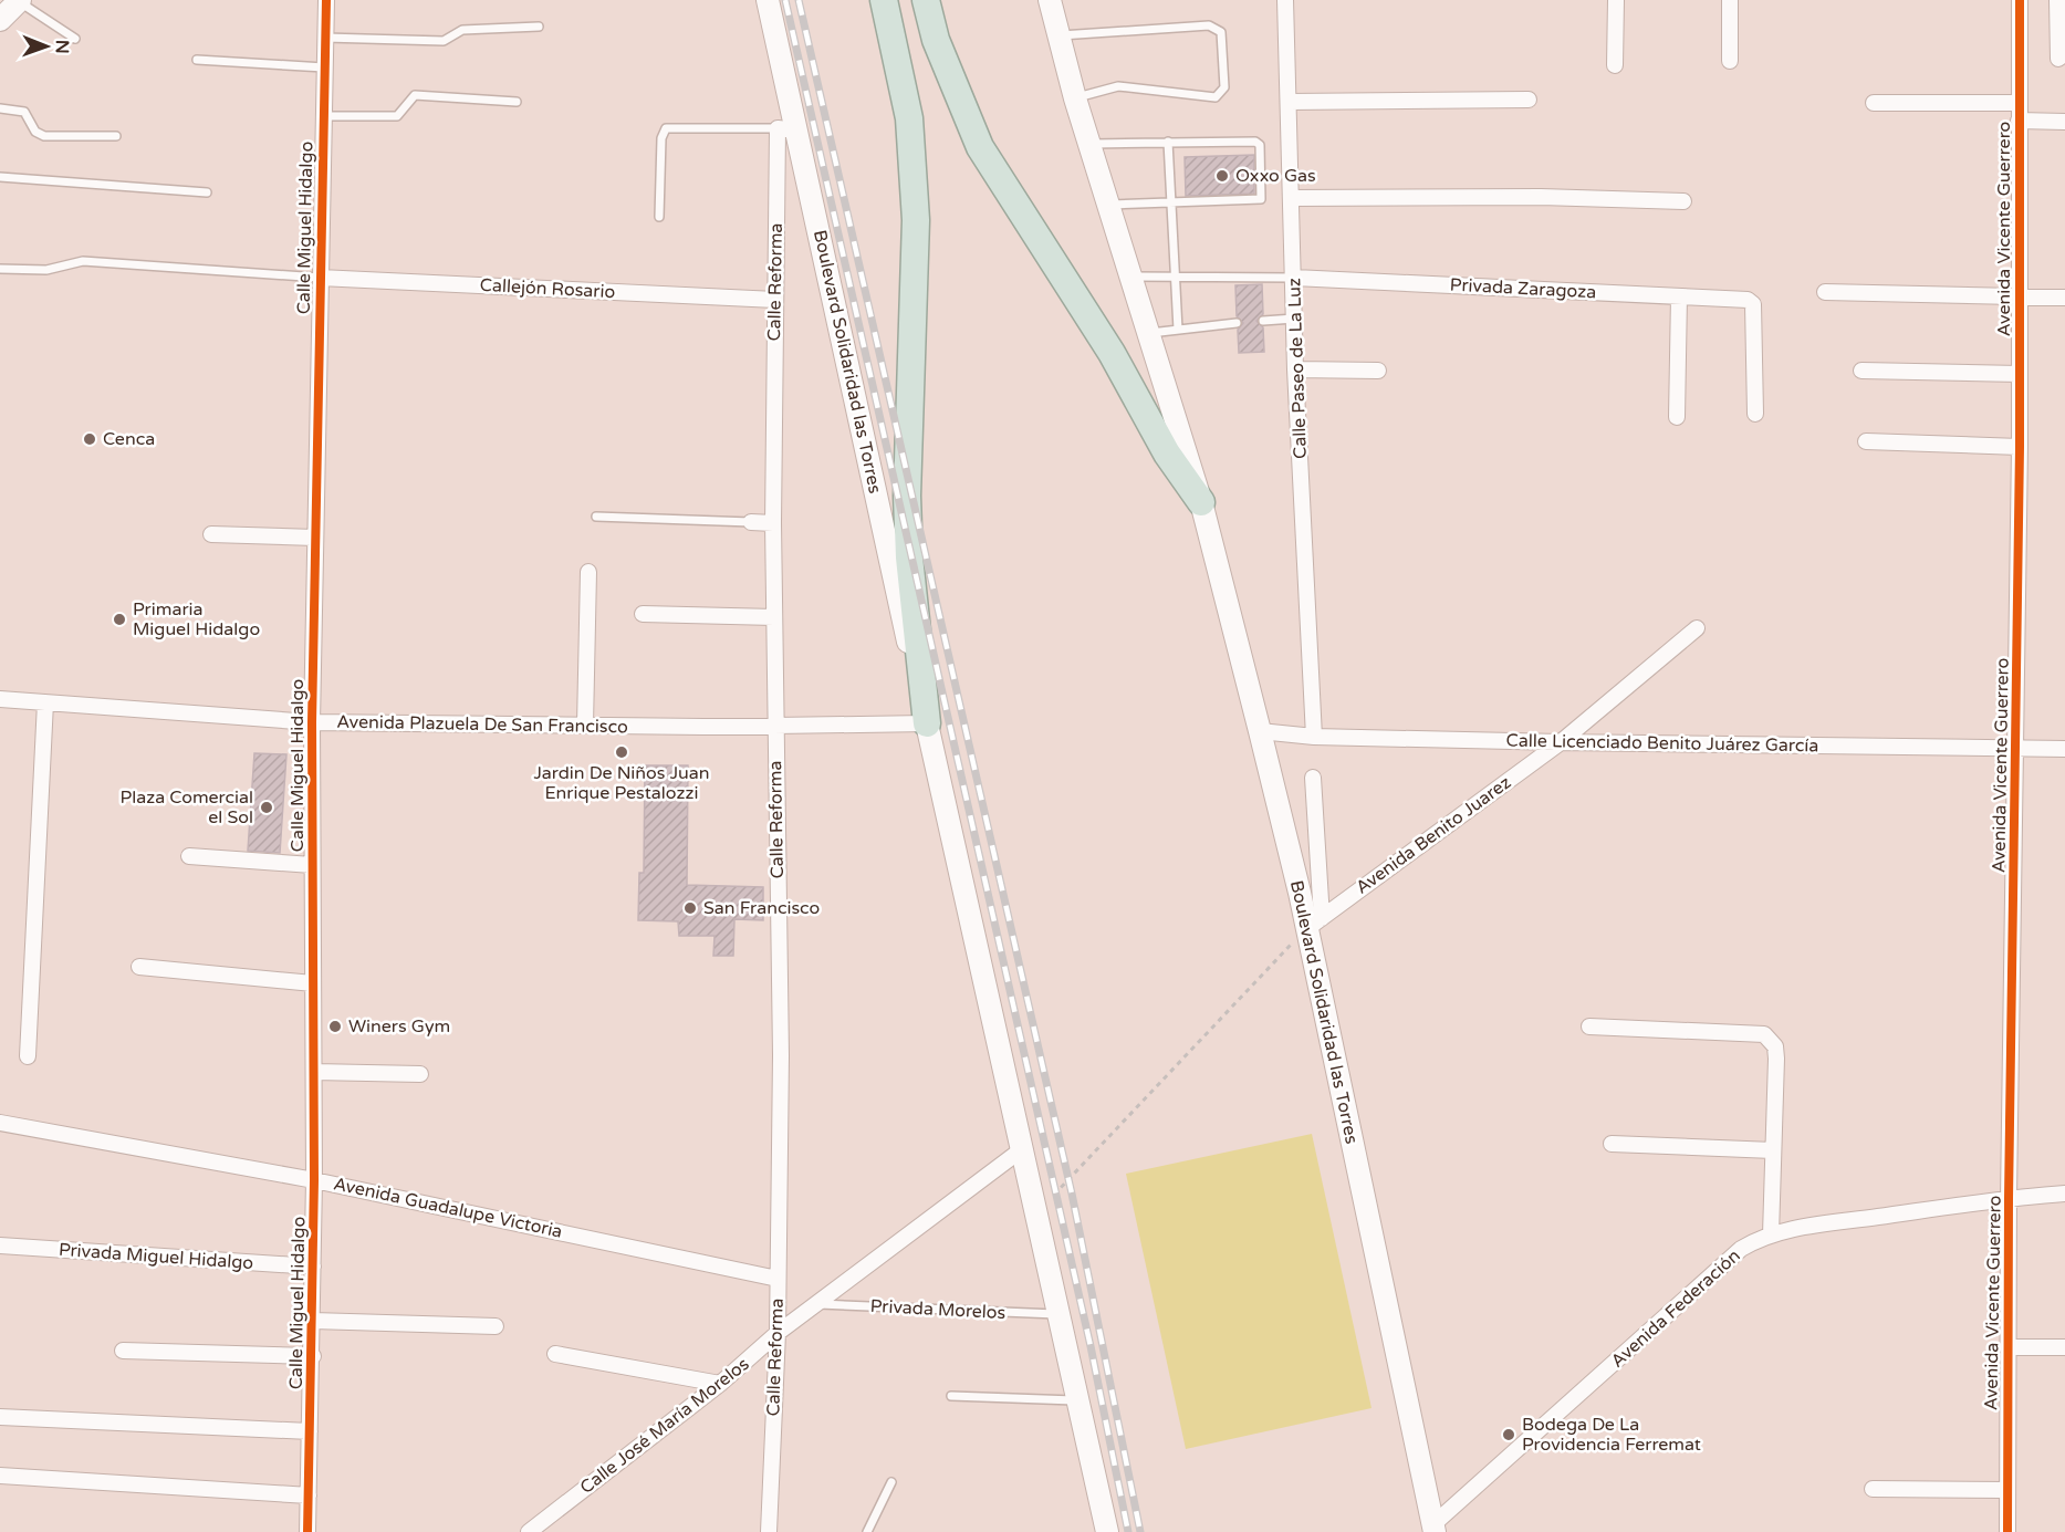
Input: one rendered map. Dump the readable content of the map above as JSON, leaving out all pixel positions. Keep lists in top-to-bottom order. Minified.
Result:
{"streets":{"highway":["Boulevard Solidaridad las Torres"],"street":["Calle Miguel Hidalgo","Avenida Vicente Guerrero","Calle Reforma","Callejón Rosario","Privada Zaragoza","Calle Paseo de La Luz","Avenida Plazuela De San Francisco","Calle Licenciado Benito Juárez García","Avenida Benito Juarez","Avenida Guadalupe Victoria","Privada Miguel Hidalgo","Avenida Federación","Calle José María Morelos"],"lane":["Privada Morelos"]},"crossings":[["Calle Miguel Hidalgo","Callejón Rosario"],["Calle Miguel Hidalgo","Avenida Plazuela De San Francisco"],["Calle Miguel Hidalgo","Avenida Guadalupe Victoria"],["Calle Miguel Hidalgo","Privada Miguel Hidalgo"],["Avenida Vicente Guerrero","Calle Licenciado Benito Juárez García"],["Avenida Vicente Guerrero","Avenida Federación"],["Calle Reforma","Callejón Rosario"],["Calle Reforma","Boulevard Solidaridad las Torres"],["Calle Reforma","Avenida Plazuela De San Francisco"],["Calle Reforma","Avenida Guadalupe Victoria"],["Calle Reforma","Calle José María Morelos"],["Privada Zaragoza","Calle Paseo de La Luz"],["Boulevard Solidaridad las Torres","Avenida Plazuela De San Francisco"],["Boulevard Solidaridad las Torres","Calle Licenciado Benito Juárez García"],["Boulevard Solidaridad las Torres","Avenida Benito Juarez"],["Boulevard Solidaridad las Torres","Avenida Federación"],["Boulevard Solidaridad las Torres","Privada Morelos"],["Boulevard Solidaridad las Torres","Calle José María Morelos"],["Calle Paseo de La Luz","Calle Licenciado Benito Juárez García"],["Calle Licenciado Benito Juárez García","Avenida Benito Juarez"],["Privada Morelos","Calle José María Morelos"]],"places":["Oxxo Gas","Cenca","Primaria Miguel Hidalgo","Jardin De Niños Juan Enrique Pestalozzi","Plaza Comercial el Sol","San Francisco","Winers Gym","Bodega De La Providencia Ferremat"],"north":"right"}
